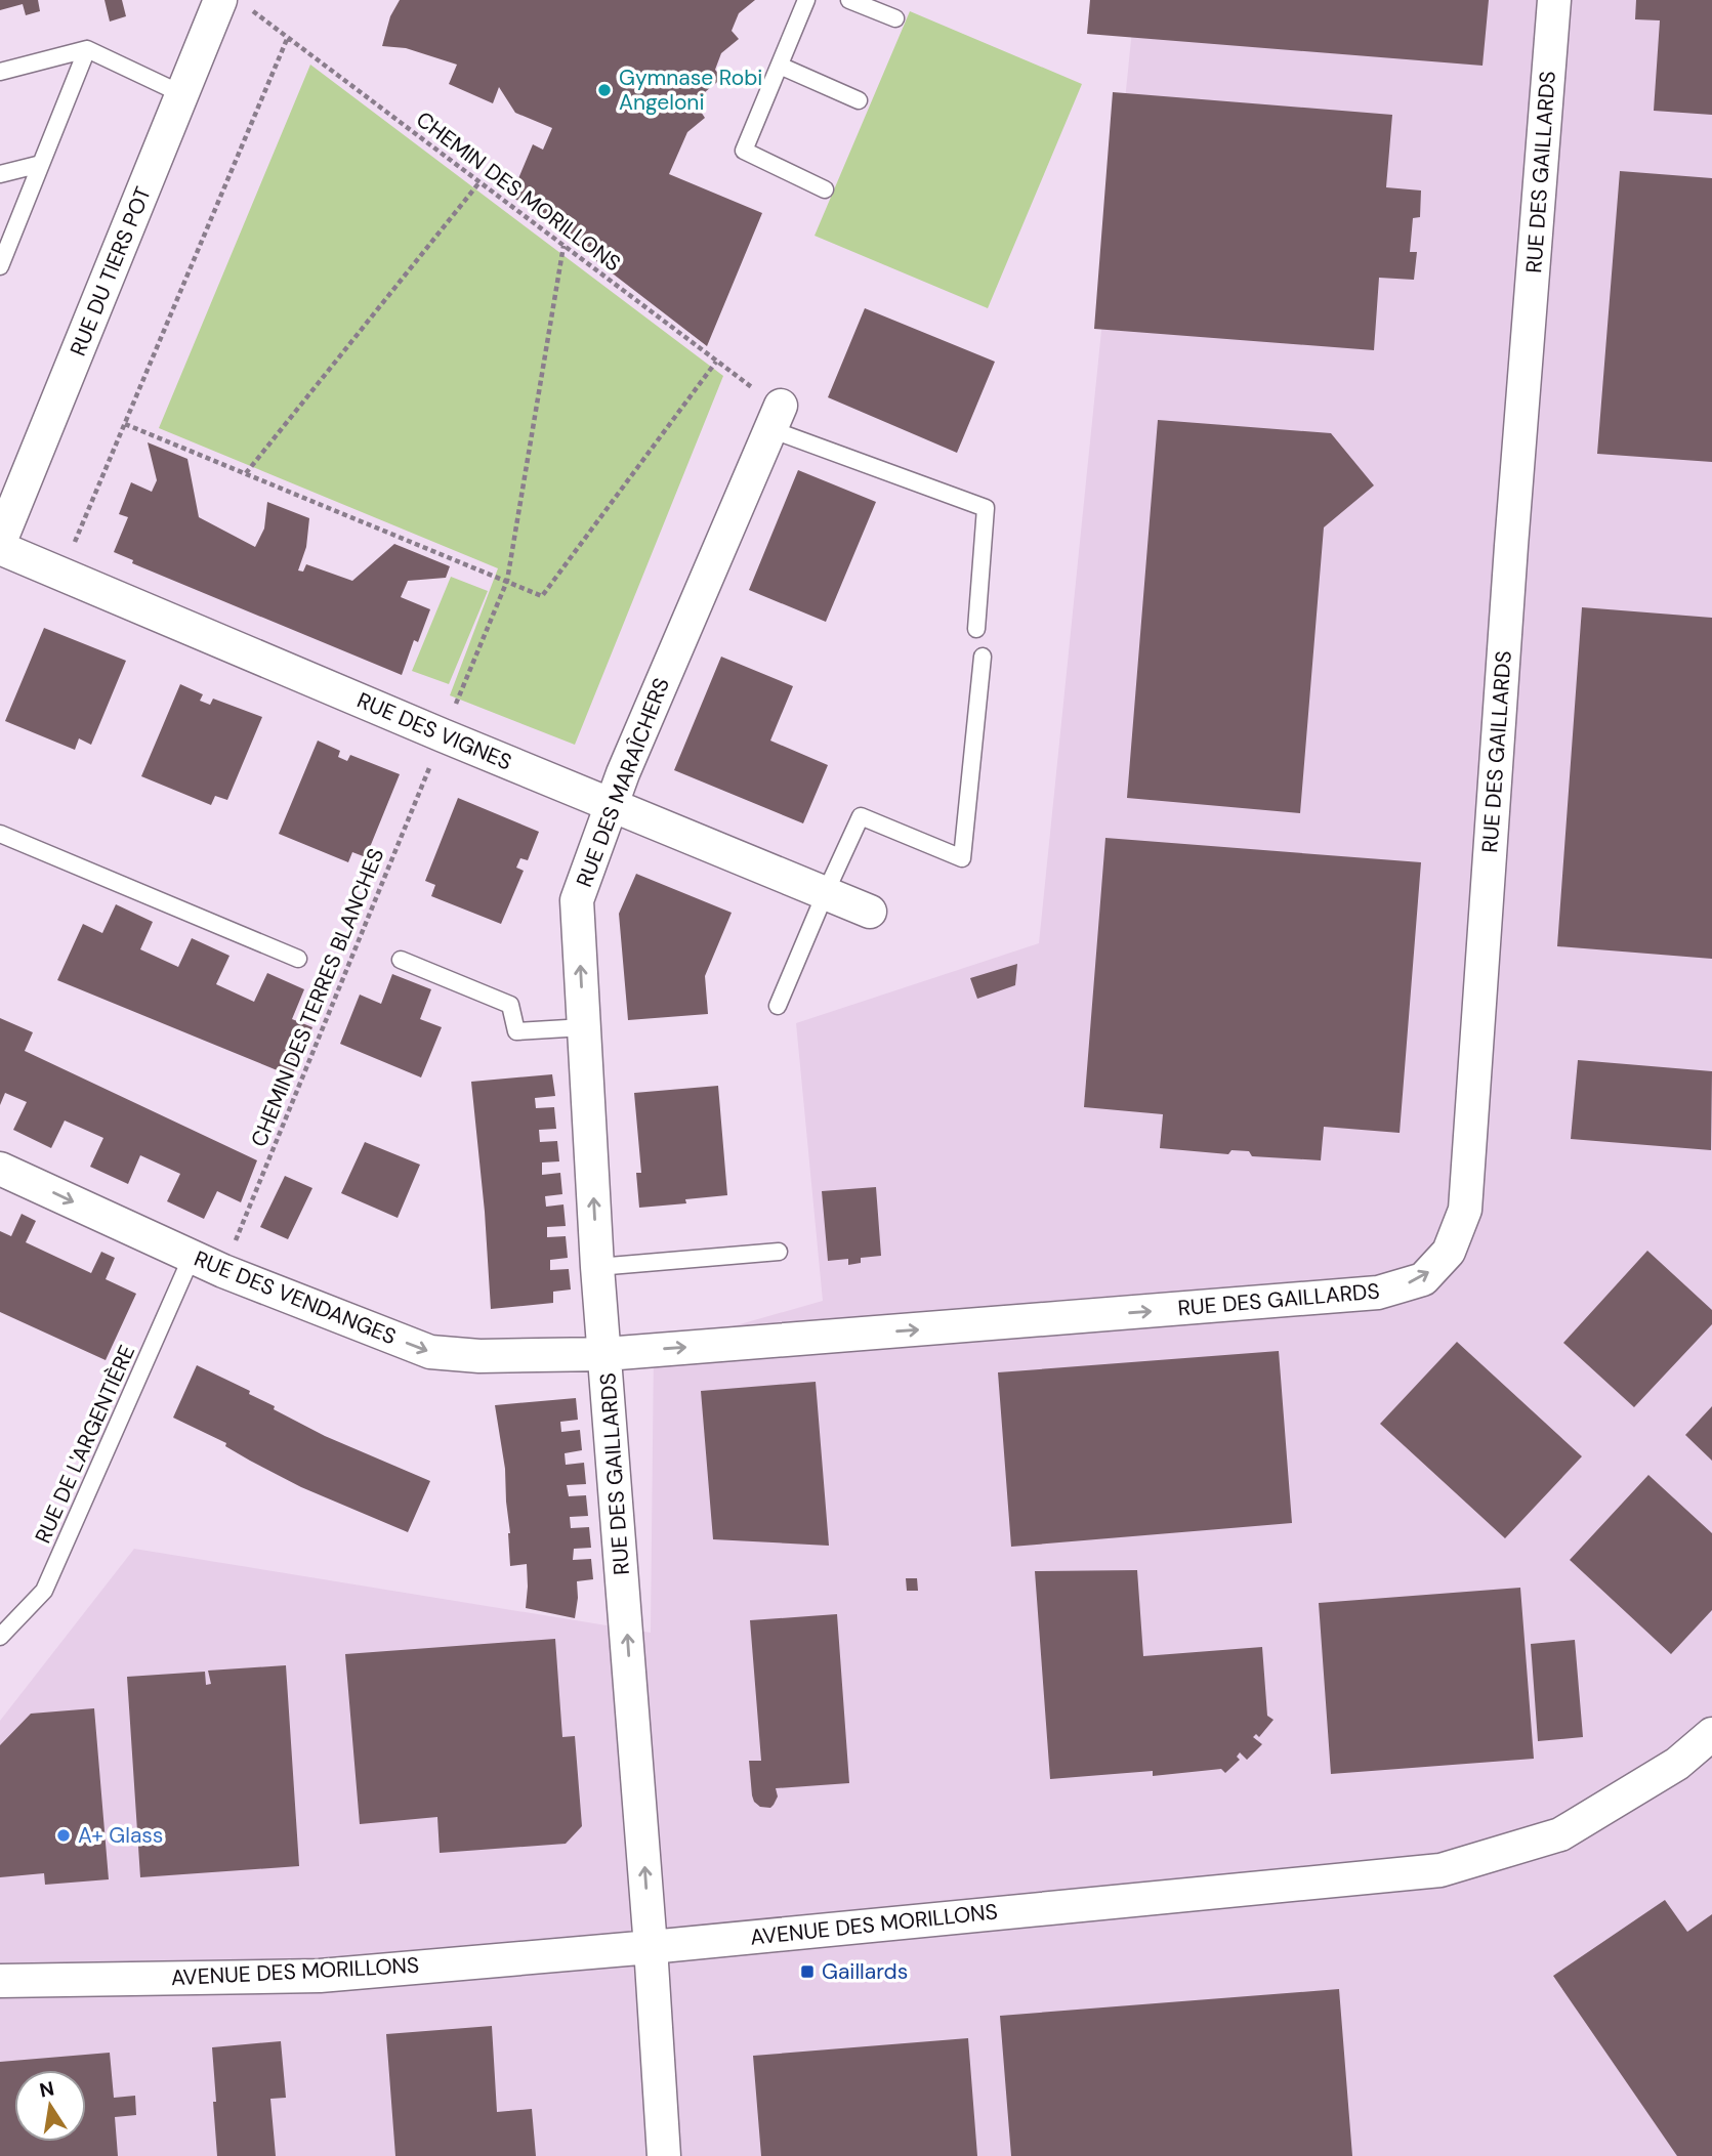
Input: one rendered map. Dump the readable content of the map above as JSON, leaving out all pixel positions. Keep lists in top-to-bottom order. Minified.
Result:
{"streets":{"street":["RUE DES GAILLARDS","RUE DU TIERS POT","RUE DES VIGNES","RUE DES MARAÎCHERS","RUE DES VENDANGES","AVENUE DES MORILLONS"],"lane":["RUE DE L'ARGENTIÈRE"],"path":["CHEMIN DES MORILLONS","CHEMIN DES TERRES BLANCHES"]},"crossings":[["RUE DES GAILLARDS","RUE DES MARAÎCHERS"],["RUE DES GAILLARDS","RUE DES VENDANGES"],["RUE DES GAILLARDS","AVENUE DES MORILLONS"],["CHEMIN DES MORILLONS","RUE DU TIERS POT"],["CHEMIN DES MORILLONS","RUE DES MARAÎCHERS"],["CHEMIN DES MORILLONS","CHEMIN DES TERRES BLANCHES"],["RUE DES VIGNES","RUE DES MARAÎCHERS"],["RUE DES VIGNES","CHEMIN DES TERRES BLANCHES"],["RUE DES MARAÎCHERS","RUE DES VENDANGES"],["CHEMIN DES TERRES BLANCHES","RUE DES VENDANGES"],["RUE DES VENDANGES","RUE DE L'ARGENTIÈRE"]],"one_way":["RUE DES MARAÎCHERS","RUE DES VENDANGES"],"places":{"other":["Gymnase Robi Angeloni","A+ Glass"],"transit":["Gaillards"]},"north":"top"}
